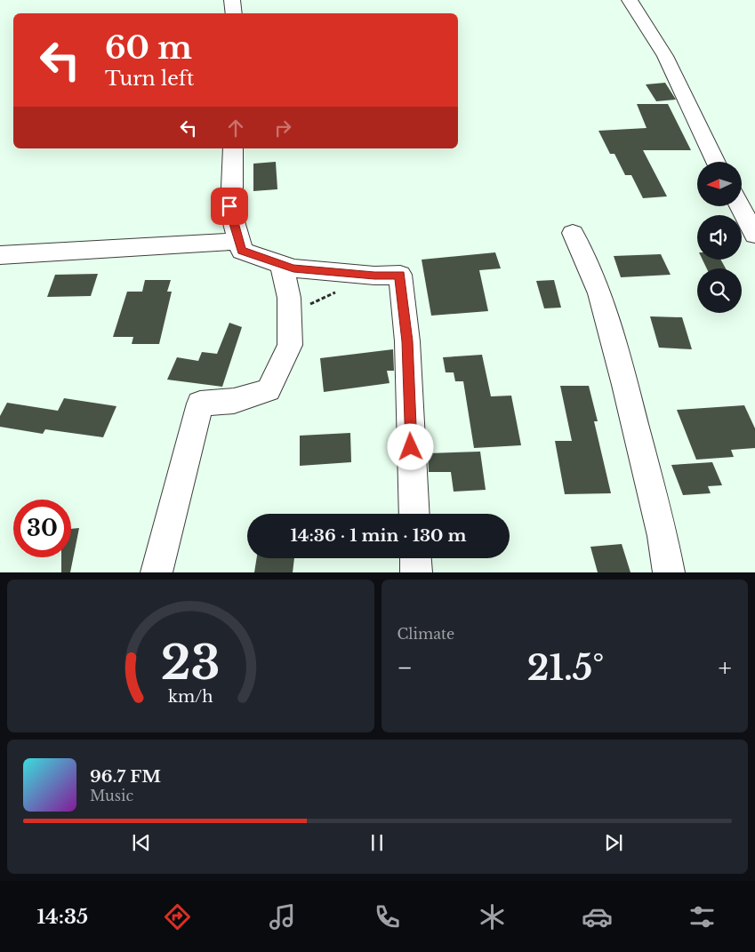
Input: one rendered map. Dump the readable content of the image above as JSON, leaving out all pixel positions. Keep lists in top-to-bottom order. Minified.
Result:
{"north":"left","page":{"turn":["60 m","Turn left"],"limit":"30","trip":"14:36 · 1 min · 130 m","tile":"Climate","heat":["−","21.5°","+"],"song":["96.7 FM","Music"],"tabs":"14:35","gauge":["23","km/h"]}}
